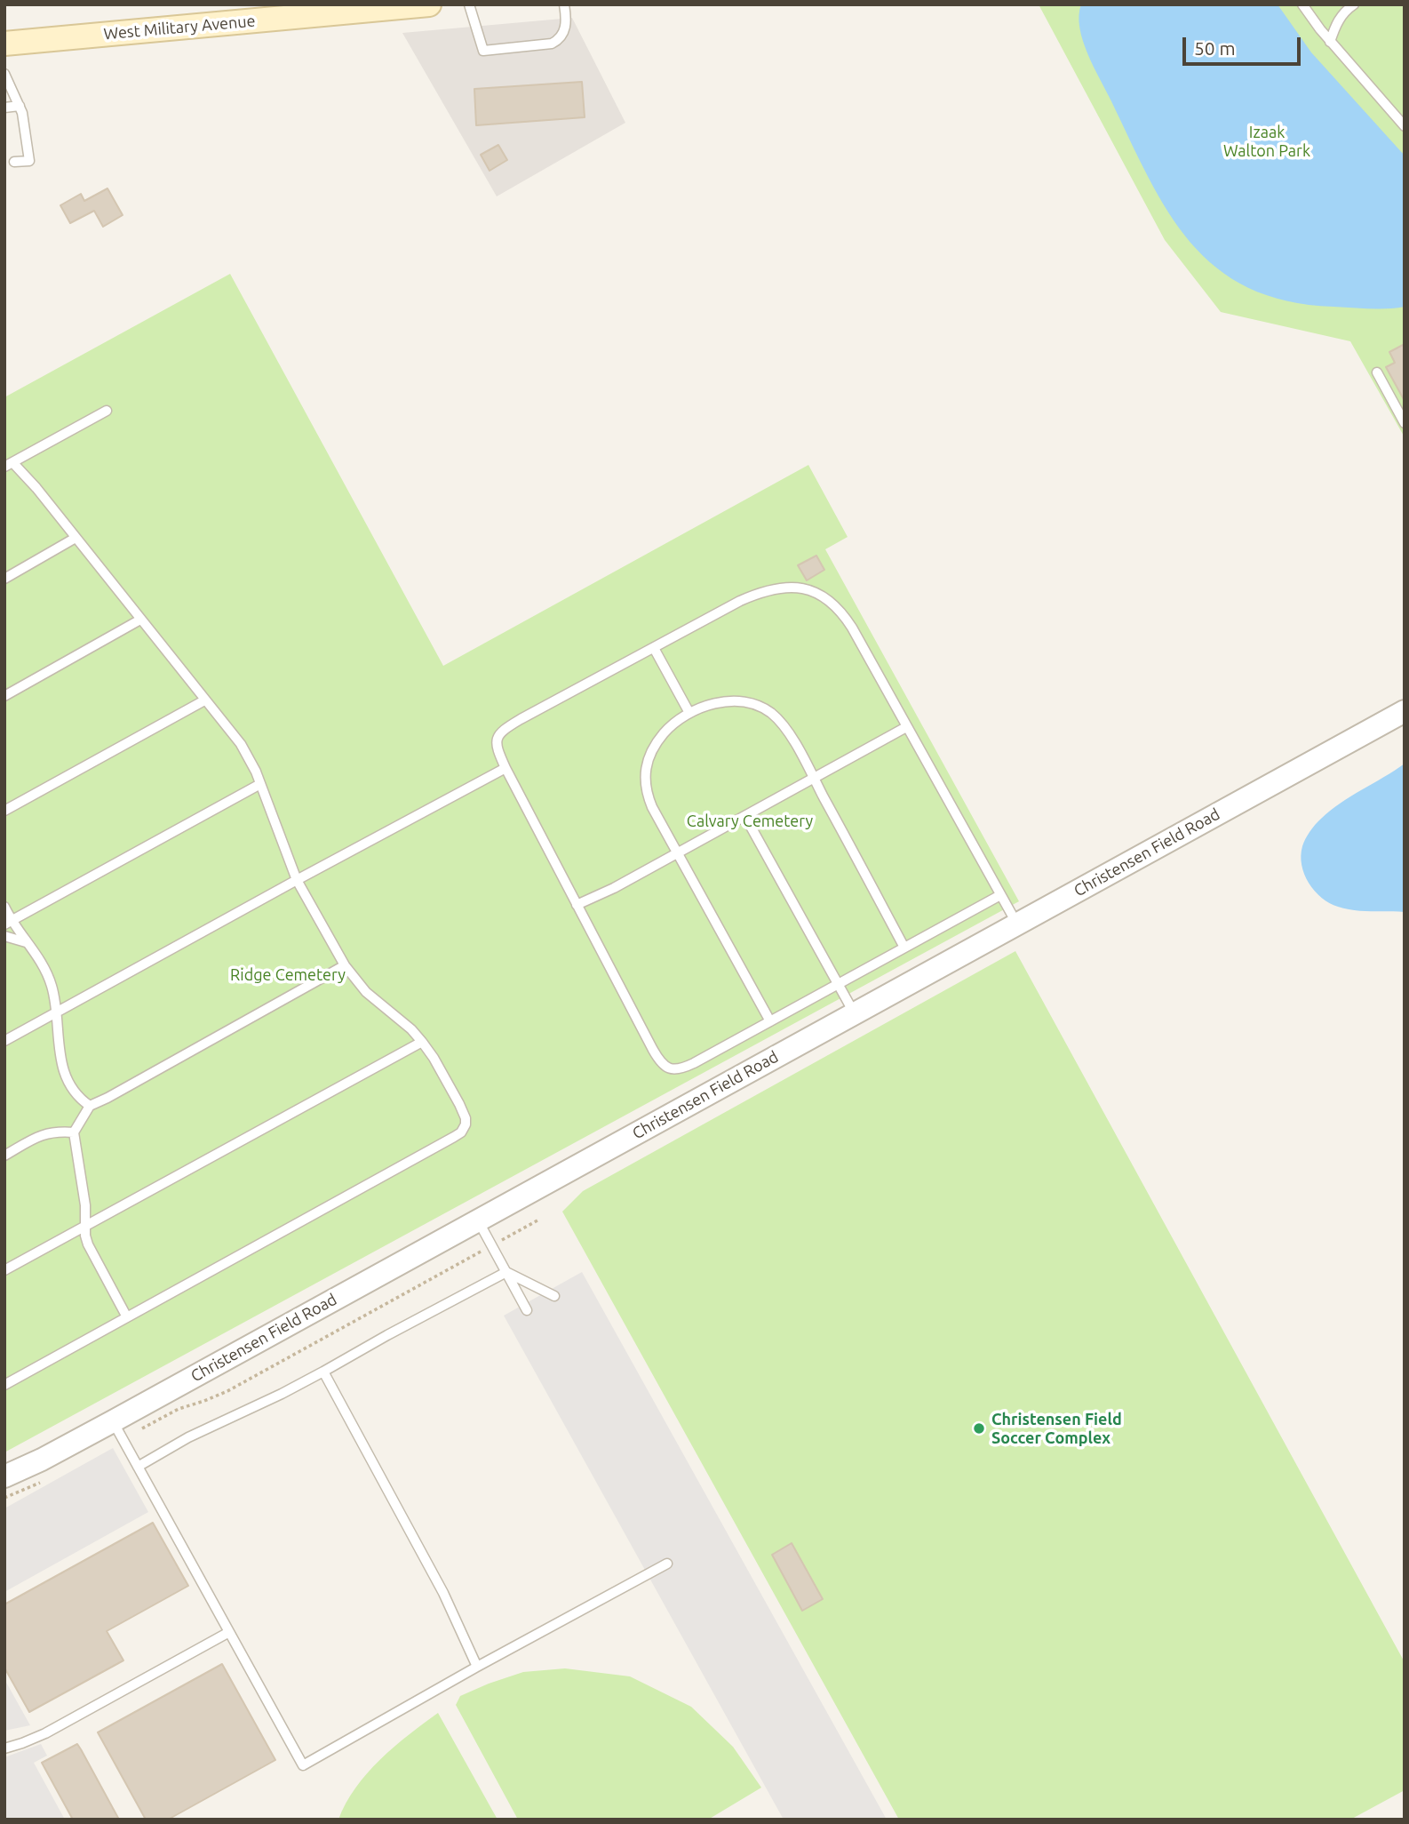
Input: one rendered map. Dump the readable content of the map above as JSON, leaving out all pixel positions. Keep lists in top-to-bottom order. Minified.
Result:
{"streets":{"main road":["West Military Avenue"],"street":["Christensen Field Road"]},"parks":["Izaak Walton Park","Calvary Cemetery","Ridge Cemetery"],"places":["Christensen Field Soccer Complex"],"scale_bar":"50 m"}
